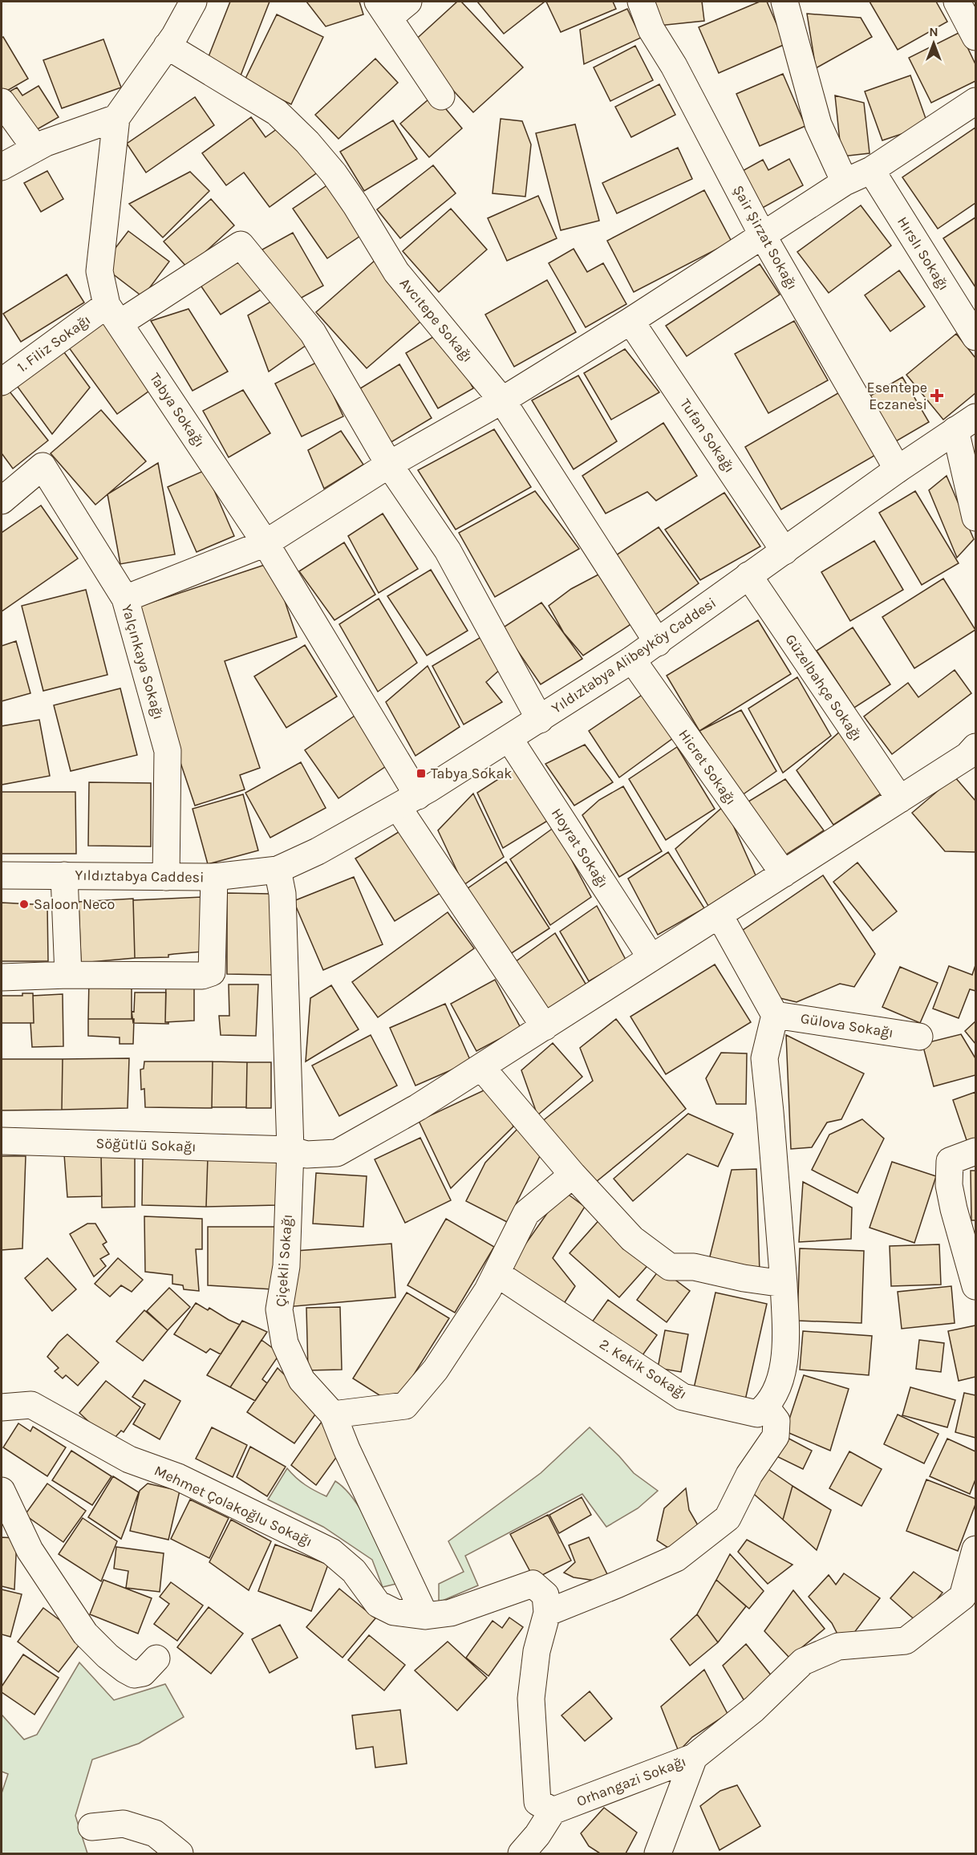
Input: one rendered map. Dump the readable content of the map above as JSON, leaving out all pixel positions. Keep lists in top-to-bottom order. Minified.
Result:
{"streets":{"street":["Şair Şirzat Sokağı","Hırslı Sokağı","Avcıtepe Sokağı","1. Filiz Sokağı","Tabya Sokağı","Tufan Sokağı","Yıldıztabya Alibeyköy Caddesi","Yalçınkaya Sokağı","Güzelbahçe Sokağı","Hicret Sokağı","Hoyrat Sokağı","Yıldıztabya Caddesi","Gülova Sokağı","Söğütlü Sokağı","Çiçekli Sokağı","2. Kekik Sokağı","Mehmet Çolakoğlu Sokağı","Orhangazi Sokağı"]},"crossings":[["Şair Şirzat Sokağı","Yıldıztabya Alibeyköy Caddesi"],["Avcıtepe Sokağı","Tabya Sokağı"],["Avcıtepe Sokağı","Yıldıztabya Alibeyköy Caddesi"],["1. Filiz Sokağı","Tabya Sokağı"],["Tabya Sokağı","Yıldıztabya Alibeyköy Caddesi"],["Tabya Sokağı","Söğütlü Sokağı"],["Tufan Sokağı","Yıldıztabya Alibeyköy Caddesi"],["Yıldıztabya Alibeyköy Caddesi","Güzelbahçe Sokağı"],["Yıldıztabya Alibeyköy Caddesi","Hicret Sokağı"],["Yıldıztabya Alibeyköy Caddesi","Hoyrat Sokağı"],["Yıldıztabya Alibeyköy Caddesi","Yıldıztabya Caddesi"],["Yıldıztabya Alibeyköy Caddesi","Çiçekli Sokağı"],["Yalçınkaya Sokağı","Yıldıztabya Caddesi"],["Güzelbahçe Sokağı","Söğütlü Sokağı"],["Hicret Sokağı","Söğütlü Sokağı"],["Hoyrat Sokağı","Söğütlü Sokağı"],["Yıldıztabya Caddesi","Çiçekli Sokağı"],["Söğütlü Sokağı","Çiçekli Sokağı"],["Çiçekli Sokağı","Mehmet Çolakoğlu Sokağı"]],"places":{"health":["Esentepe Eczanesi"],"transit":["Tabya Sokak"],"other":["Saloon Neco"]},"north":"top"}
